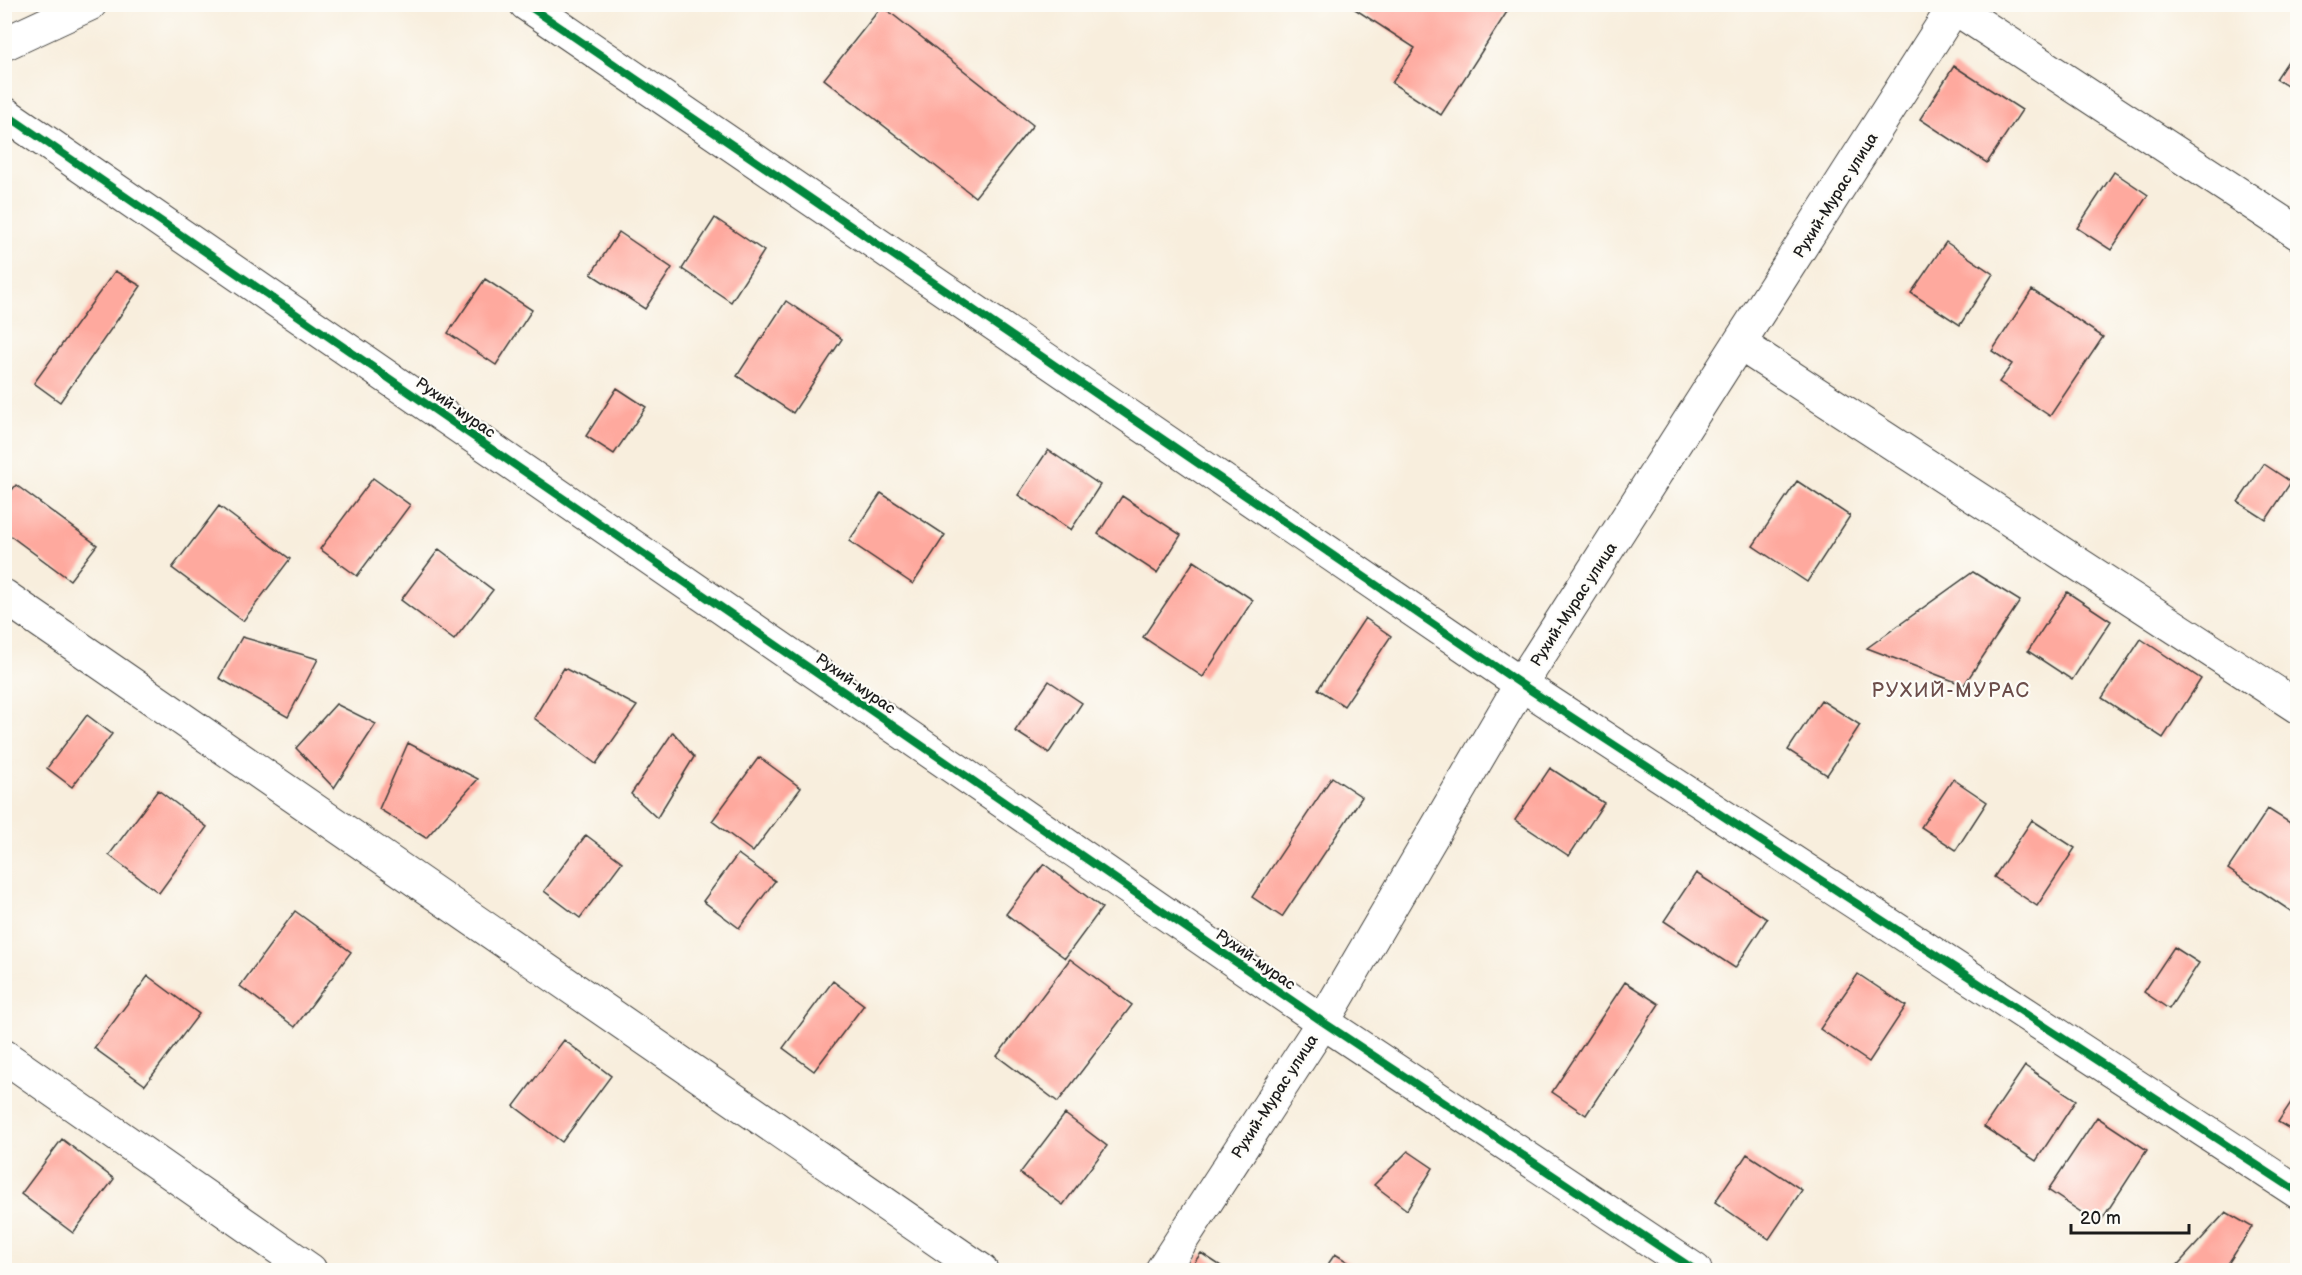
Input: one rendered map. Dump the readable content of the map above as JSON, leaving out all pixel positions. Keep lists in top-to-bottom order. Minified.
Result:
{"streets":{"street":["Рухий-Мурас улица","Рухий-мурас"]},"crossings":[["Рухий-Мурас улица","Рухий-мурас"]],"districts":["РУХИЙ-МУРАС"],"scale_bar":"20 m"}
